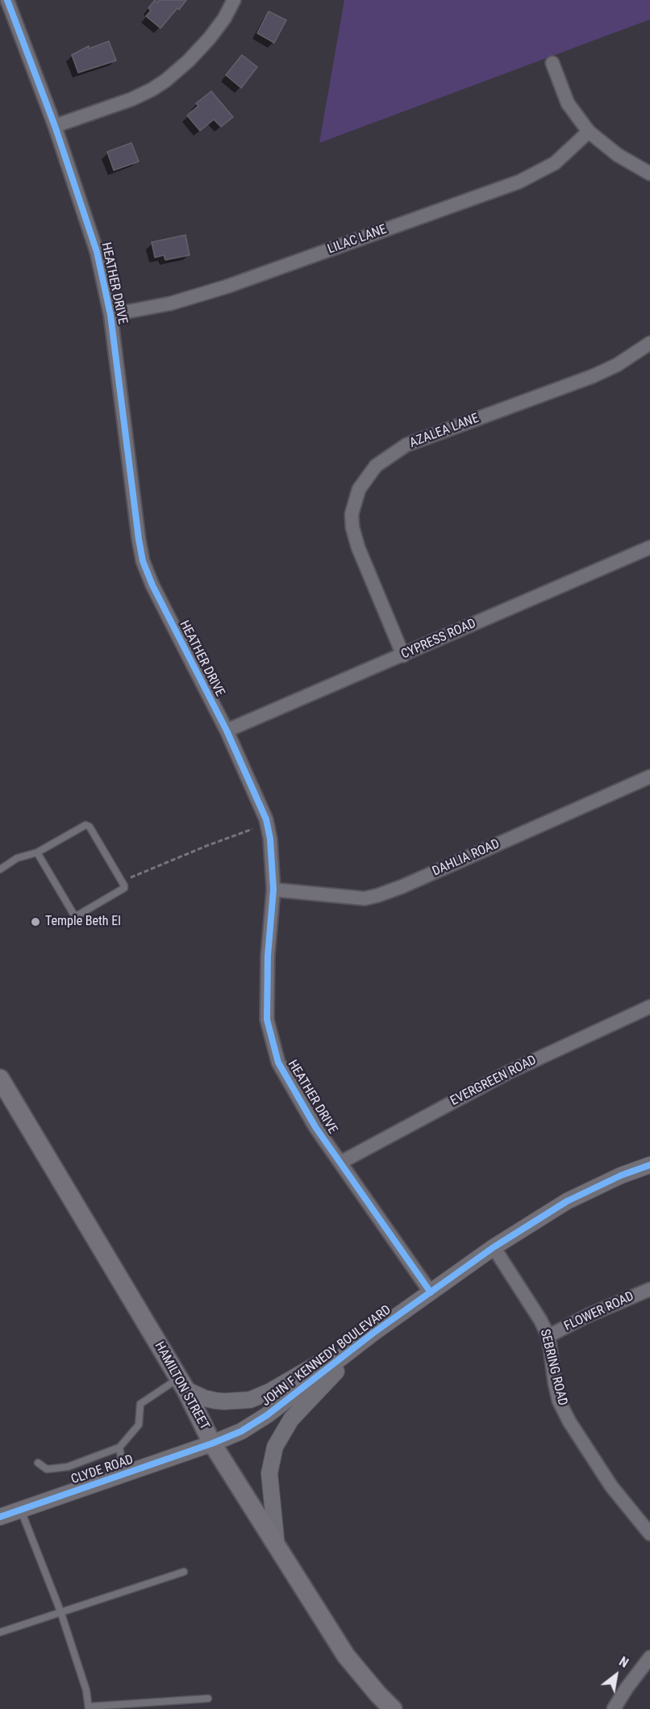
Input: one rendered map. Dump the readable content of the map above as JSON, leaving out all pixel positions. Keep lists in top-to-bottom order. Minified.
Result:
{"streets":{"main road":["HAMILTON STREET"],"street":["LILAC LANE","HEATHER DRIVE","AZALEA LANE","CYPRESS ROAD","DAHLIA ROAD","EVERGREEN ROAD","FLOWER ROAD","JOHN F KENNEDY BOULEVARD","SEBRING ROAD","CLYDE ROAD"]},"crossings":[["LILAC LANE","HEATHER DRIVE"],["HEATHER DRIVE","CYPRESS ROAD"],["HEATHER DRIVE","DAHLIA ROAD"],["HEATHER DRIVE","EVERGREEN ROAD"],["HEATHER DRIVE","JOHN F KENNEDY BOULEVARD"],["AZALEA LANE","CYPRESS ROAD"],["FLOWER ROAD","SEBRING ROAD"],["JOHN F KENNEDY BOULEVARD","SEBRING ROAD"],["JOHN F KENNEDY BOULEVARD","HAMILTON STREET"],["JOHN F KENNEDY BOULEVARD","CLYDE ROAD"],["HAMILTON STREET","CLYDE ROAD"]],"places":["Temple Beth El"],"north":"top right"}
